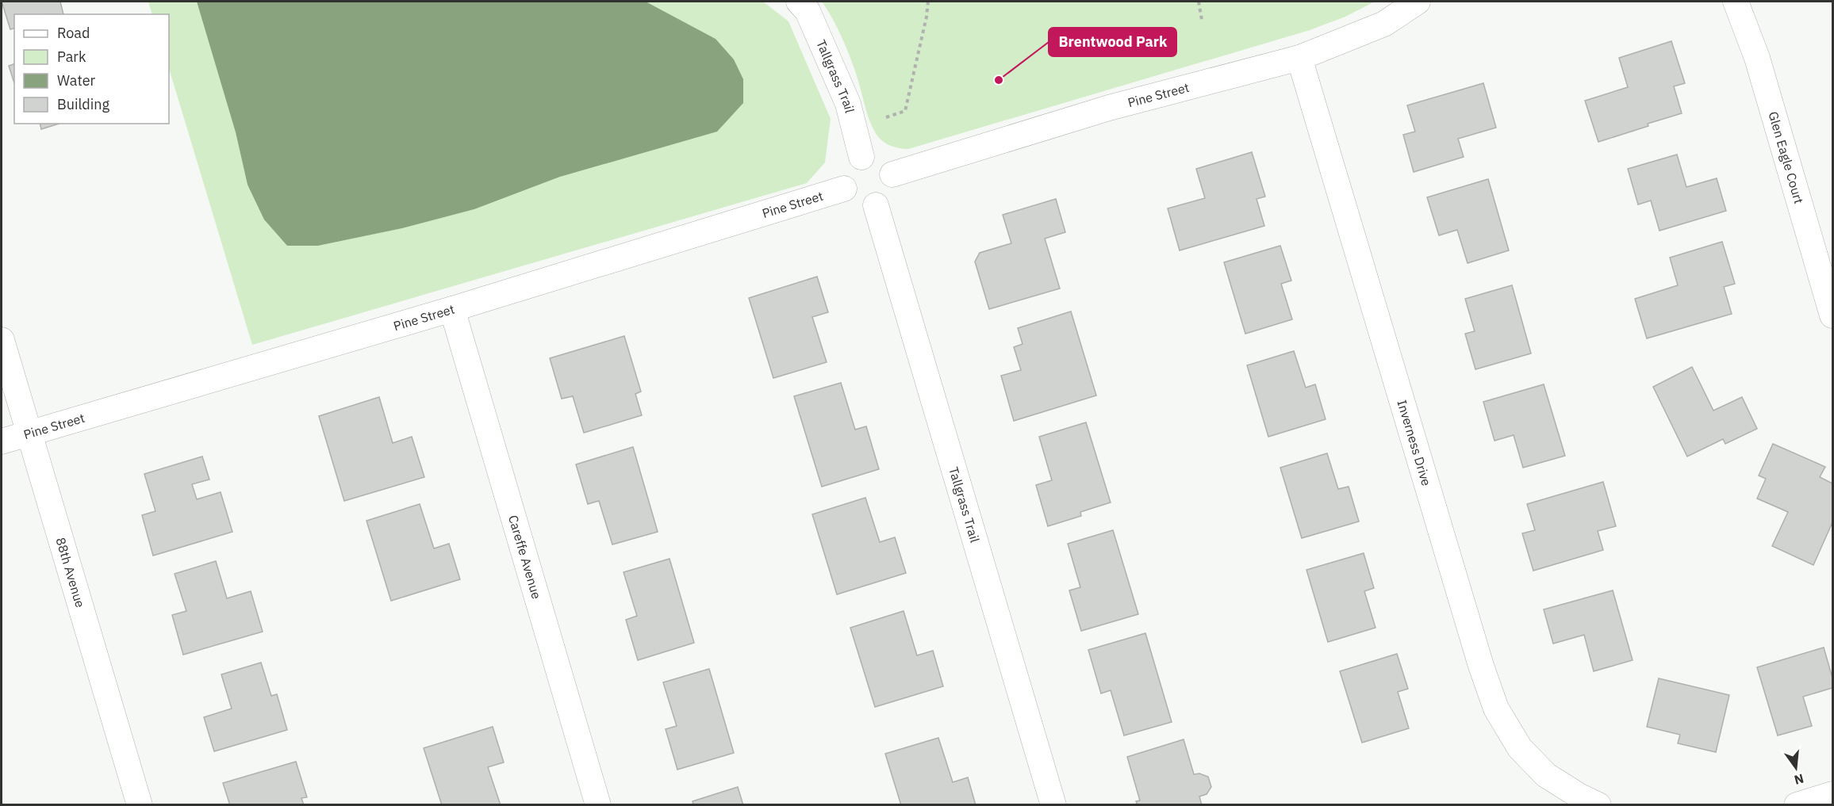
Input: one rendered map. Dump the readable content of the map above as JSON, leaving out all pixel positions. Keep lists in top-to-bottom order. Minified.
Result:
{"streets":{"street":["Tallgrass Trail","Pine Street","Glen Eagle Court","Inverness Drive","Careffe Avenue","88th Avenue"]},"crossings":[["Tallgrass Trail","Pine Street"],["Pine Street","Inverness Drive"],["Pine Street","Careffe Avenue"],["Pine Street","88th Avenue"]],"places":["Brentwood Park"],"legend":["Road","Park","Water","Building"],"north":"bottom"}
